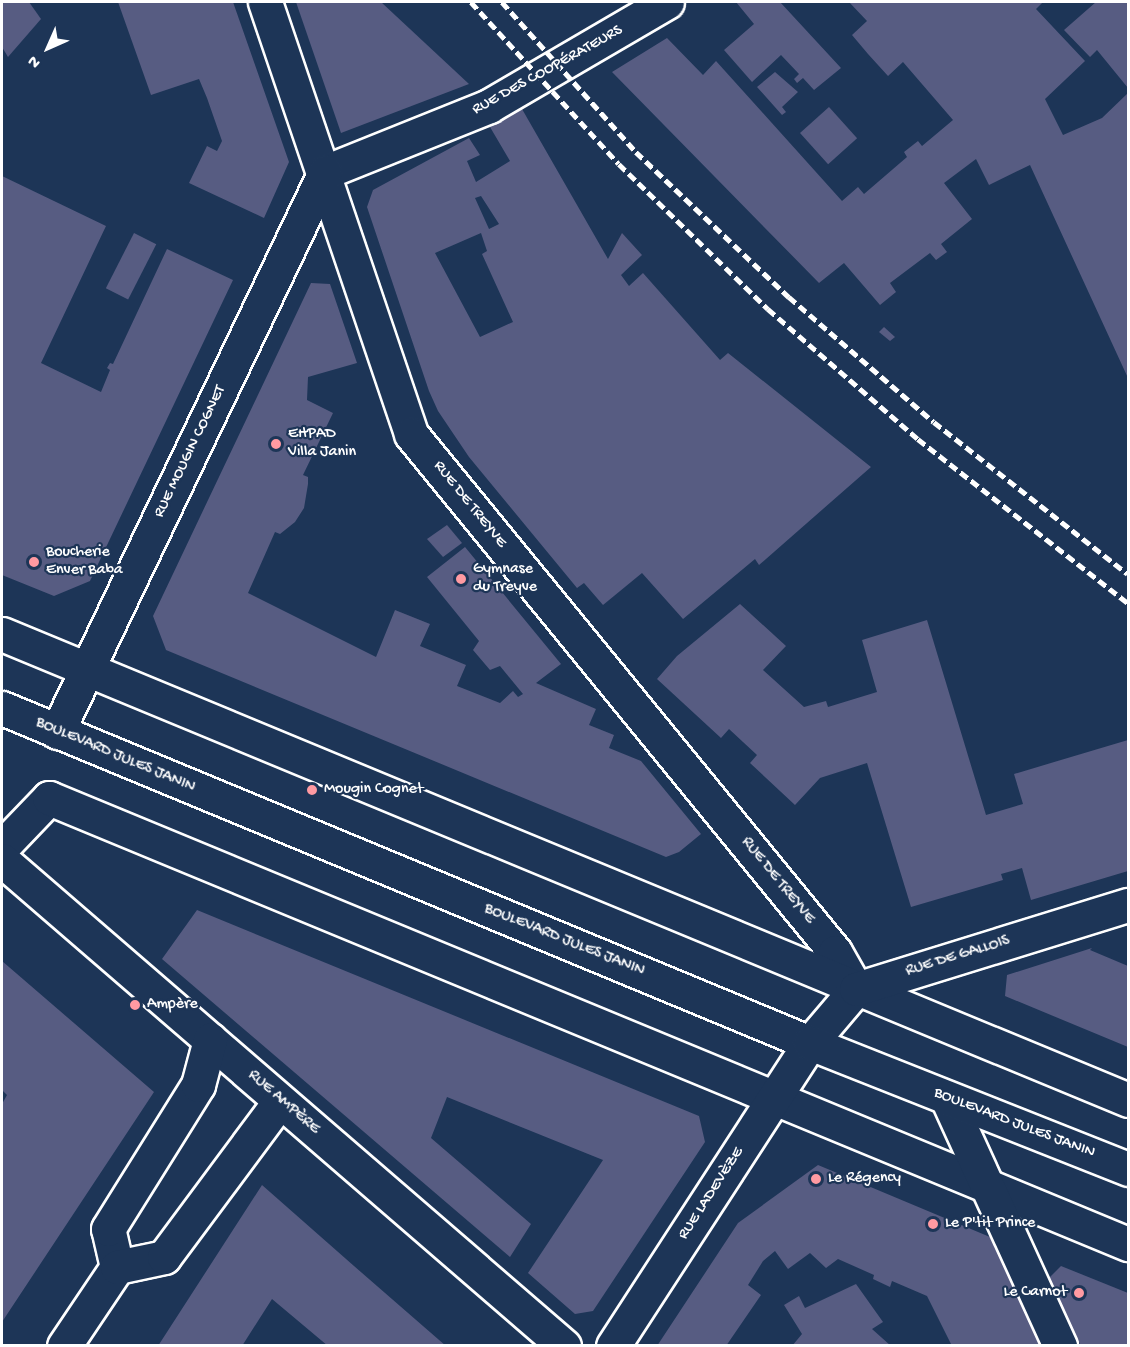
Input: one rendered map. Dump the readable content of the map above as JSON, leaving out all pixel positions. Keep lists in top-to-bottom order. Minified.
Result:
{"streets":{"street":["RUE DES COOPÉRATEURS","RUE MOUGIN COGNET","RUE DE TREYVE","BOULEVARD JULES JANIN","RUE DE GALLOIS","RUE AMPÈRE","RUE LADEVÈZE"]},"crossings":[["RUE DES COOPÉRATEURS","RUE MOUGIN COGNET"],["RUE DES COOPÉRATEURS","RUE DE TREYVE"],["RUE MOUGIN COGNET","RUE DE TREYVE"],["RUE MOUGIN COGNET","BOULEVARD JULES JANIN"],["RUE DE TREYVE","RUE DE GALLOIS"],["BOULEVARD JULES JANIN","RUE LADEVÈZE"]],"places":["EHPAD Villa Janin","Boucherie Enver Baba","Gymnase du Treyve","Mougin Cognet","Ampère","Le Régency","Le P'tit Prince","Le Carnot"],"north":"bottom left"}
